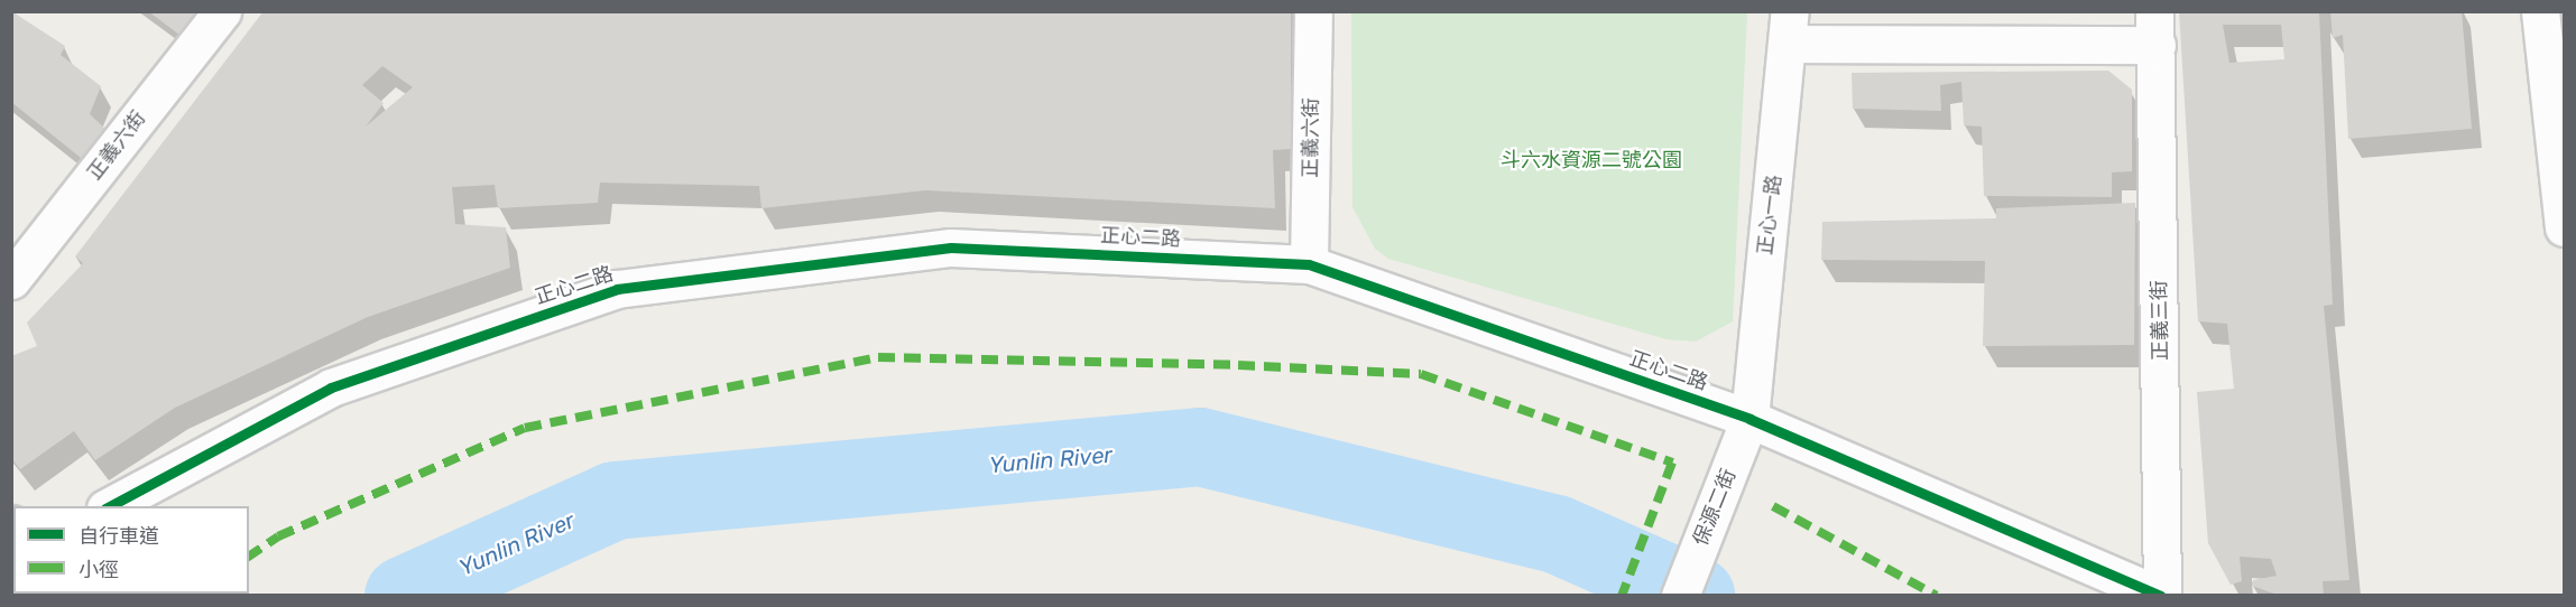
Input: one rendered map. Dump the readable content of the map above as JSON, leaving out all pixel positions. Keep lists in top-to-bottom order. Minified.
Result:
{"streets":{"street":["正義六街","正心一路","正心二路","正義三街","保源二街"]},"crossings":[["正義六街","正心二路"],["正心一路","正心二路"],["正心一路","正義三街"],["正心一路","保源二街"],["正心二路","正義三街"],["正心二路","保源二街"]],"water":["Yunlin River"],"parks":["斗六水資源二號公園"],"legend":["自行車道","小徑"]}
